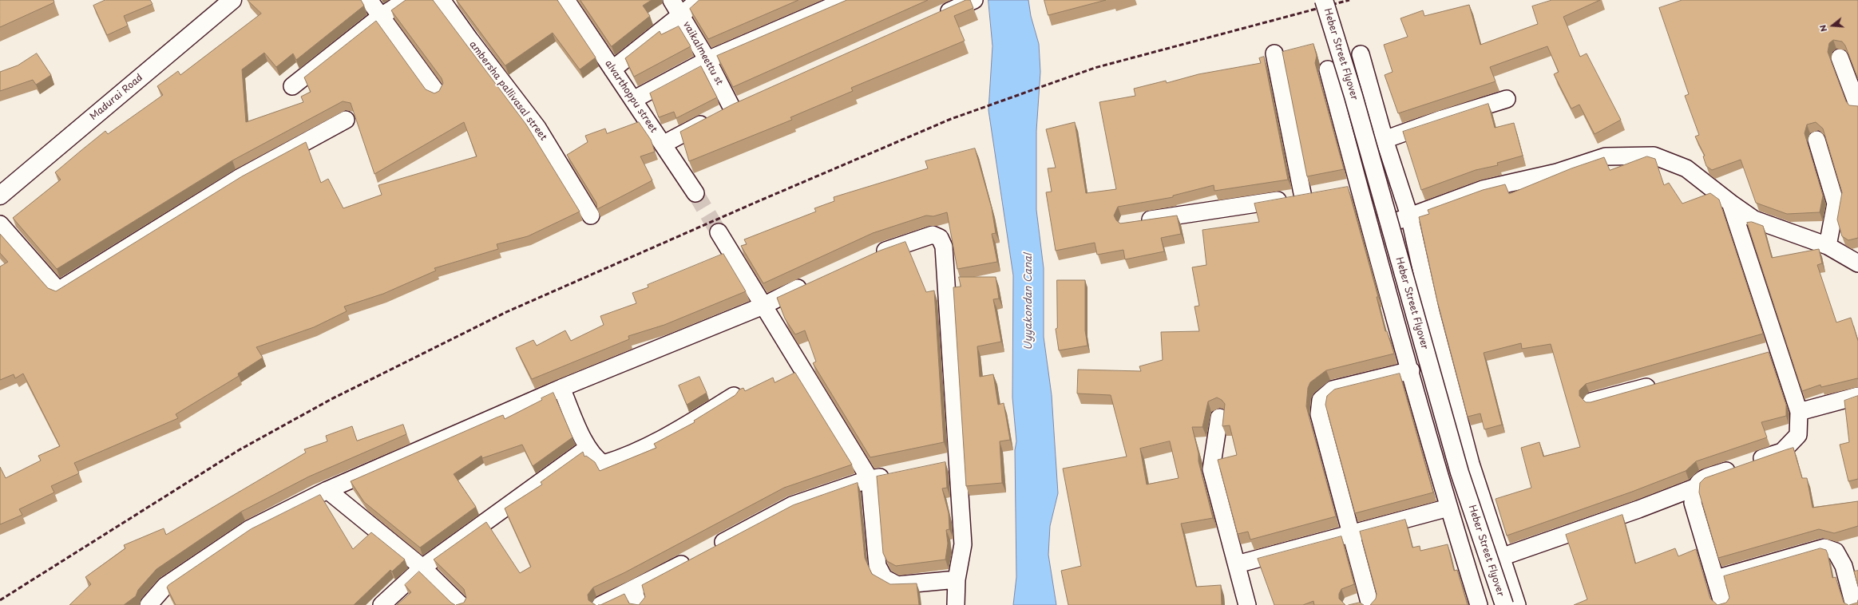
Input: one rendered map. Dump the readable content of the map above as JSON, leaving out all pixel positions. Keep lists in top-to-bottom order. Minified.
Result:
{"streets":{"street":["vaikalmeettu st","Heber Street Flyover","ambersha pallivasal street","alvarthoppu street","Madurai Road"]},"crossings":[["vaikalmeettu st","alvarthoppu street"]],"water":["Uyyakondan Canal"],"north":"left"}
